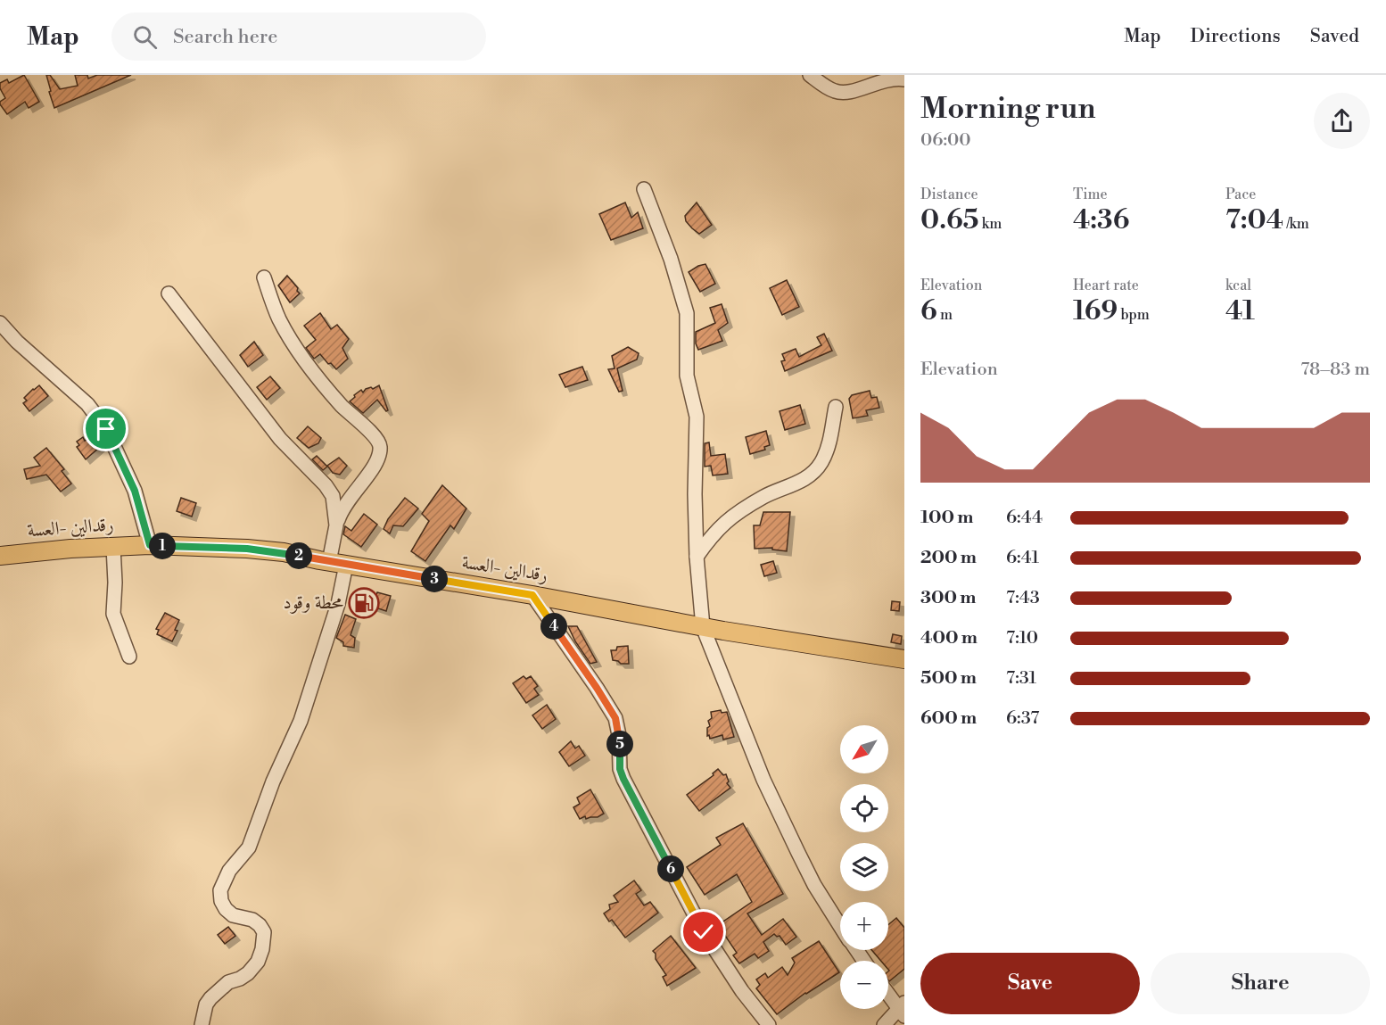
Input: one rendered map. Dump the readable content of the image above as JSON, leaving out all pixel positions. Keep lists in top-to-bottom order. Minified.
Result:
{"streets":{"main road":["رقدالين -العسة"]},"places":{"fuel station":["محطة وقود"]},"north":"bottom left","page":{"header":"Map","search":"Search here","nav":["Map","Directions","Saved"],"heading":["Morning run","06:00"],"stats":[["Distance","0.65 km"],["Time","4:36"],["Pace","7:04 /km"],["Elevation","6 m"],["Heart rate","169 bpm"],["kcal","41"]],"chart":["Elevation","78–83 m"],"list":[{"name":"100 m","note":"6:44"},{"name":"200 m","note":"6:41"},{"name":"300 m","note":"7:43"},{"name":"400 m","note":"7:10"},{"name":"500 m","note":"7:31"},{"name":"600 m","note":"6:37"}],"pins":["1","2","3","4","5","6"],"map_buttons":["+","−"],"buttons":["Save","Share"]}}
